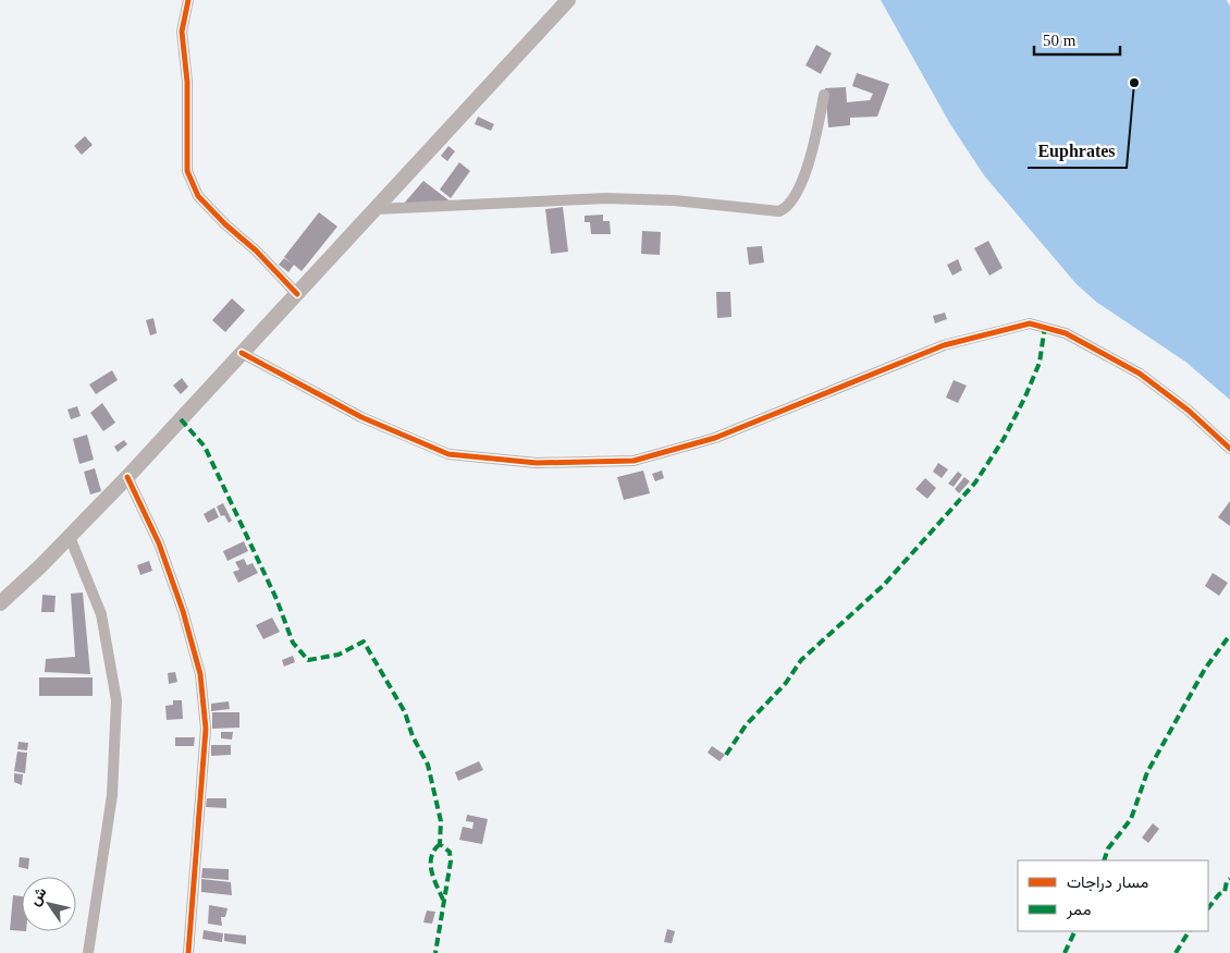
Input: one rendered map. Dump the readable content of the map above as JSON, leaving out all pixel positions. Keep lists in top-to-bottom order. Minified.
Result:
{"places":["Euphrates"],"legend":["مسار دراجات","ممر"],"scale_bar":"50 m","north":"top left"}
